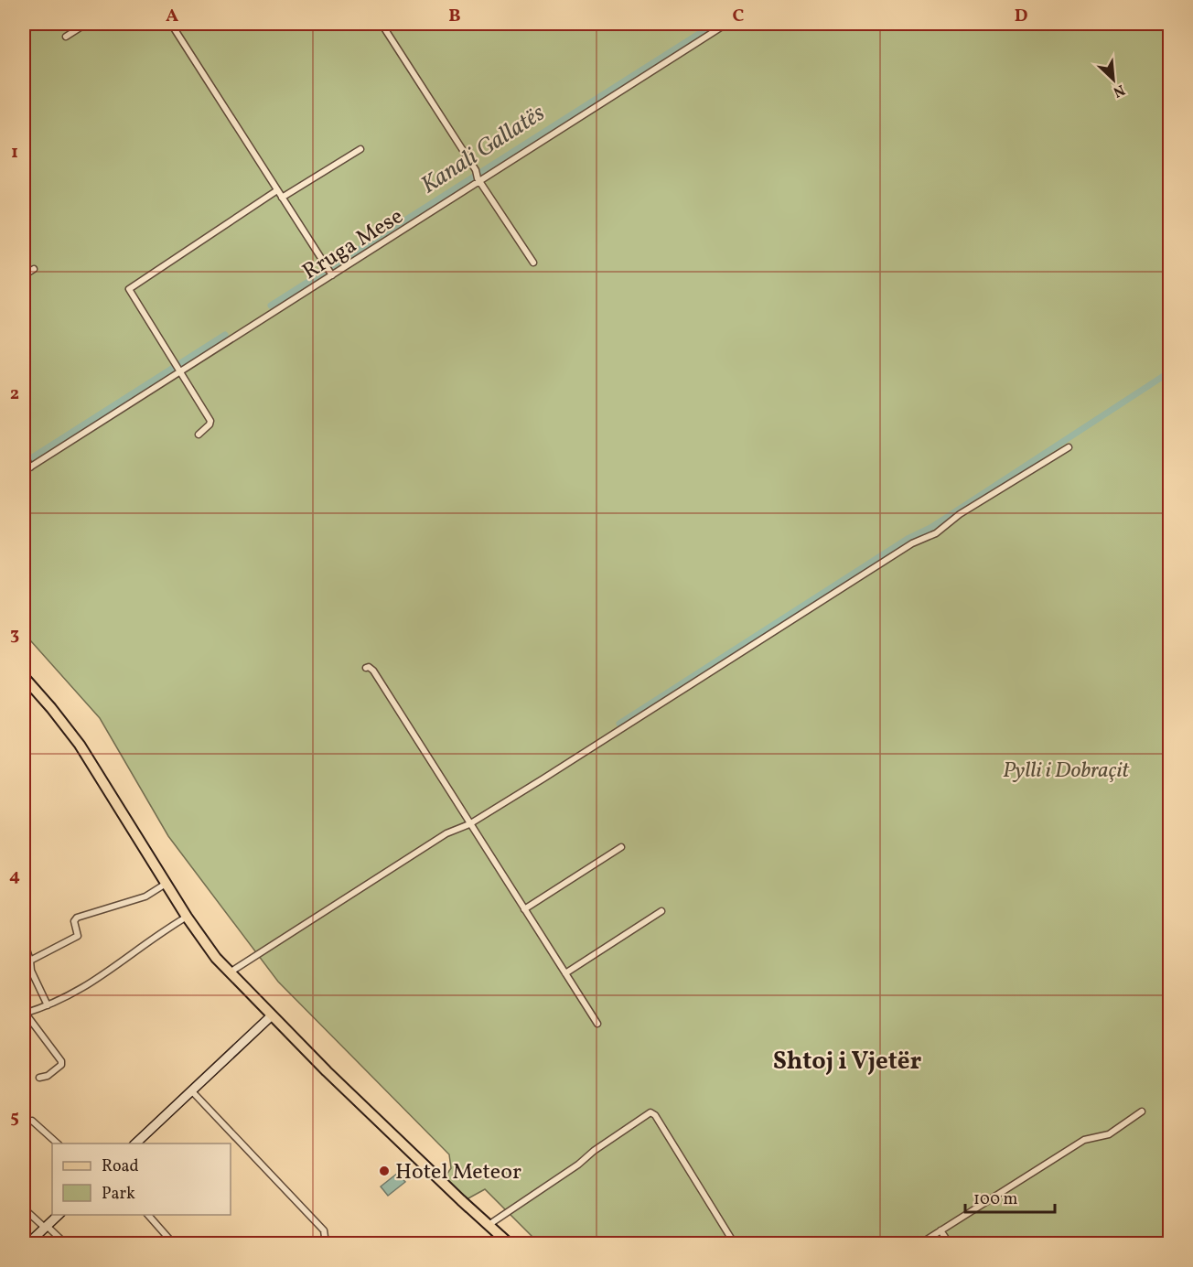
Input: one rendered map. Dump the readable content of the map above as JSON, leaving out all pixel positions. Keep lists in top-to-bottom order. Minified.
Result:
{"streets":{"street":["Rruga Mese"]},"districts":["Shtoj i Vjetër"],"water":["Kanali Gallatës"],"parks":["Pylli i Dobraçit"],"places":["Hotel Meteor"],"legend":["Road","Park"],"scale_bar":"100 m","north":"bottom right","grid":{"columns":["A","B","C","D"],"rows":["1","2","3","4","5"]}}
